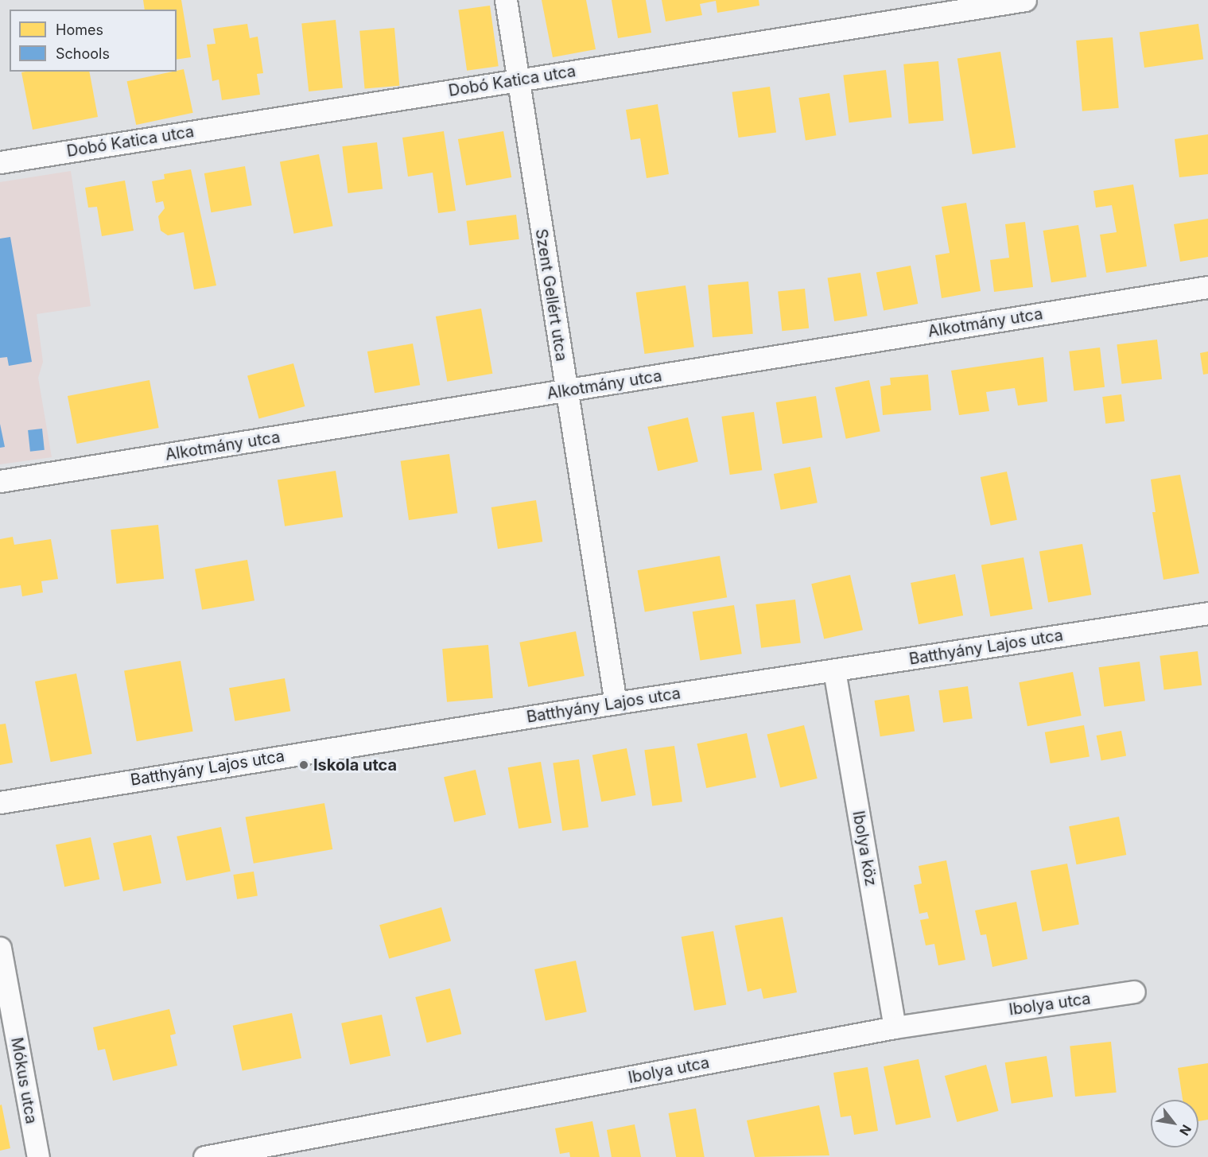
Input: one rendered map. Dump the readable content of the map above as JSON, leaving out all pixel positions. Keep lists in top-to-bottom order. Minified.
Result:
{"streets":{"street":["Dobó Katica utca","Szent Gellért utca","Alkotmány utca","Batthyány Lajos utca","Ibolya köz","Ibolya utca","Mókus utca"]},"crossings":[["Dobó Katica utca","Szent Gellért utca"],["Szent Gellért utca","Alkotmány utca"],["Szent Gellért utca","Batthyány Lajos utca"],["Batthyány Lajos utca","Ibolya köz"],["Ibolya köz","Ibolya utca"]],"places":["Iskola utca"],"legend":["Homes","Schools"],"north":"bottom right"}
